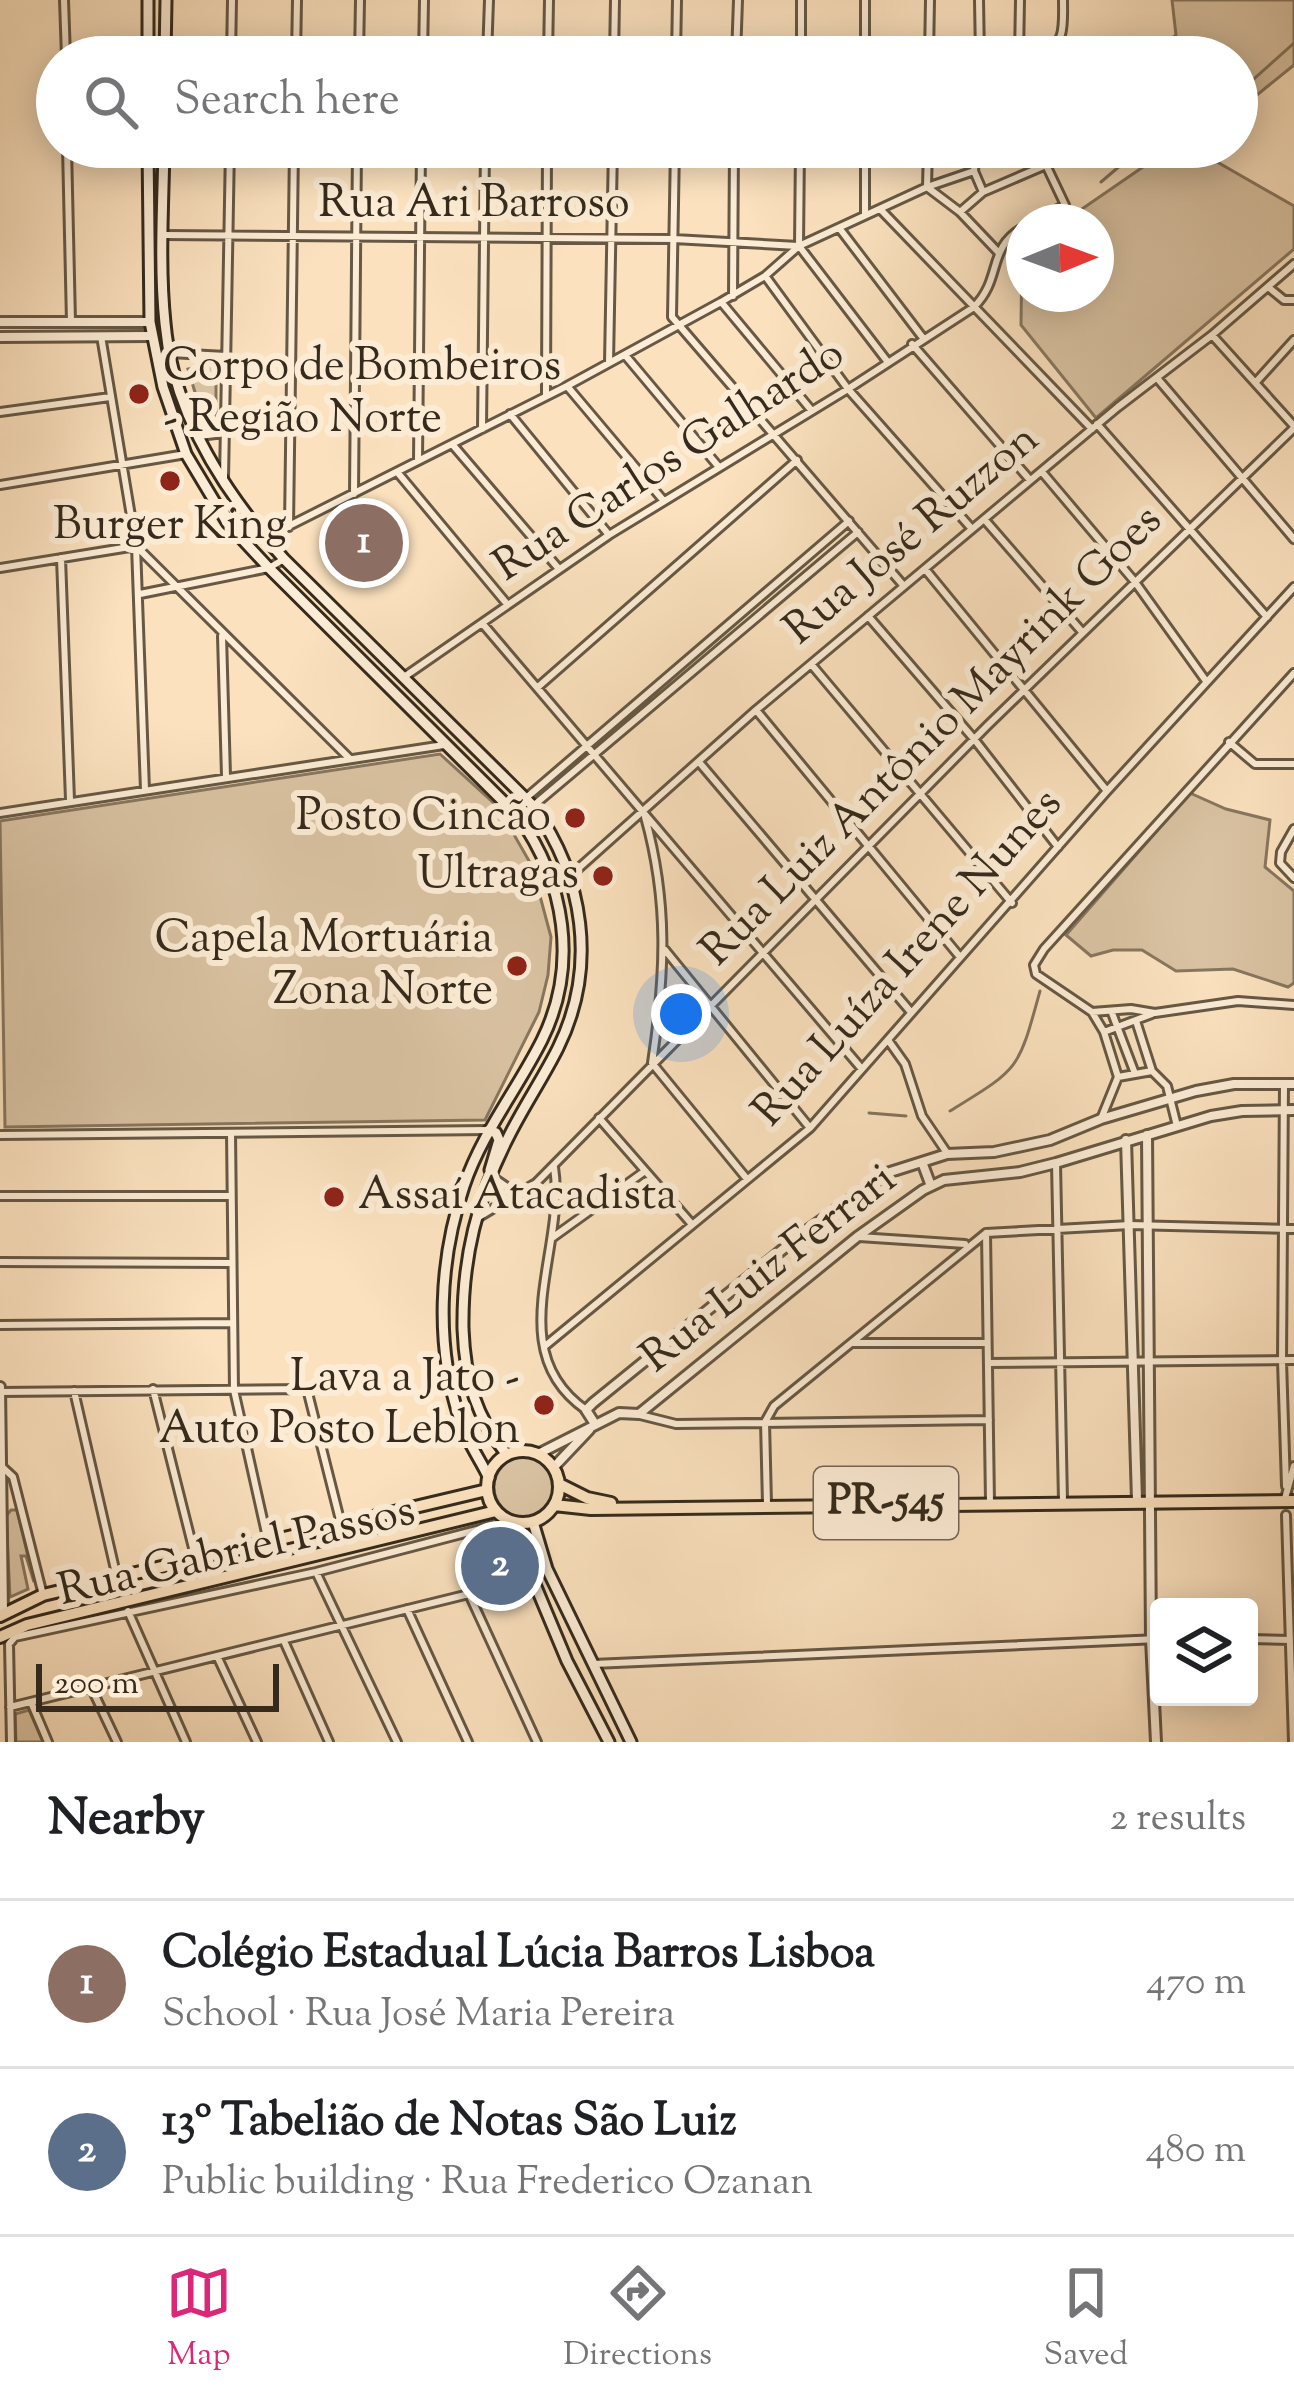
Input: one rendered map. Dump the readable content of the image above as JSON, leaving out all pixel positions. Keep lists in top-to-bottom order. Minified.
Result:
{"streets":{"highway":["PR-545"],"street":["Rua Ari Barroso","Rua Carlos Galhardo","Rua José Ruzzon","Rua Luiz Antônio Mayrink Goes","Rua Luíza Irene Nunes","Rua Luiz Ferrari","Rua Gabriel Passos"]},"places":["Corpo de Bombeiros - Região Norte","Burger King","Posto Cincão","Ultragas","Capela Mortuária Zona Norte","Assaí Atacadista","Lava a Jato - Auto Posto Leblon"],"scale_bar":"200 m","north":"right","page":{"search":"Search here","pins":["1","2"],"scale":"200 m","heading":["Nearby","2 results"],"list":[{"mark":"1","name":"Colégio Estadual Lúcia Barros Lisboa","note":"School · Rua José Maria Pereira","value":"470 m"},{"mark":"2","name":"13º Tabelião de Notas São Luiz","note":"Public building · Rua Frederico Ozanan","value":"480 m"}],"nav":["Map","Directions","Saved"]}}
